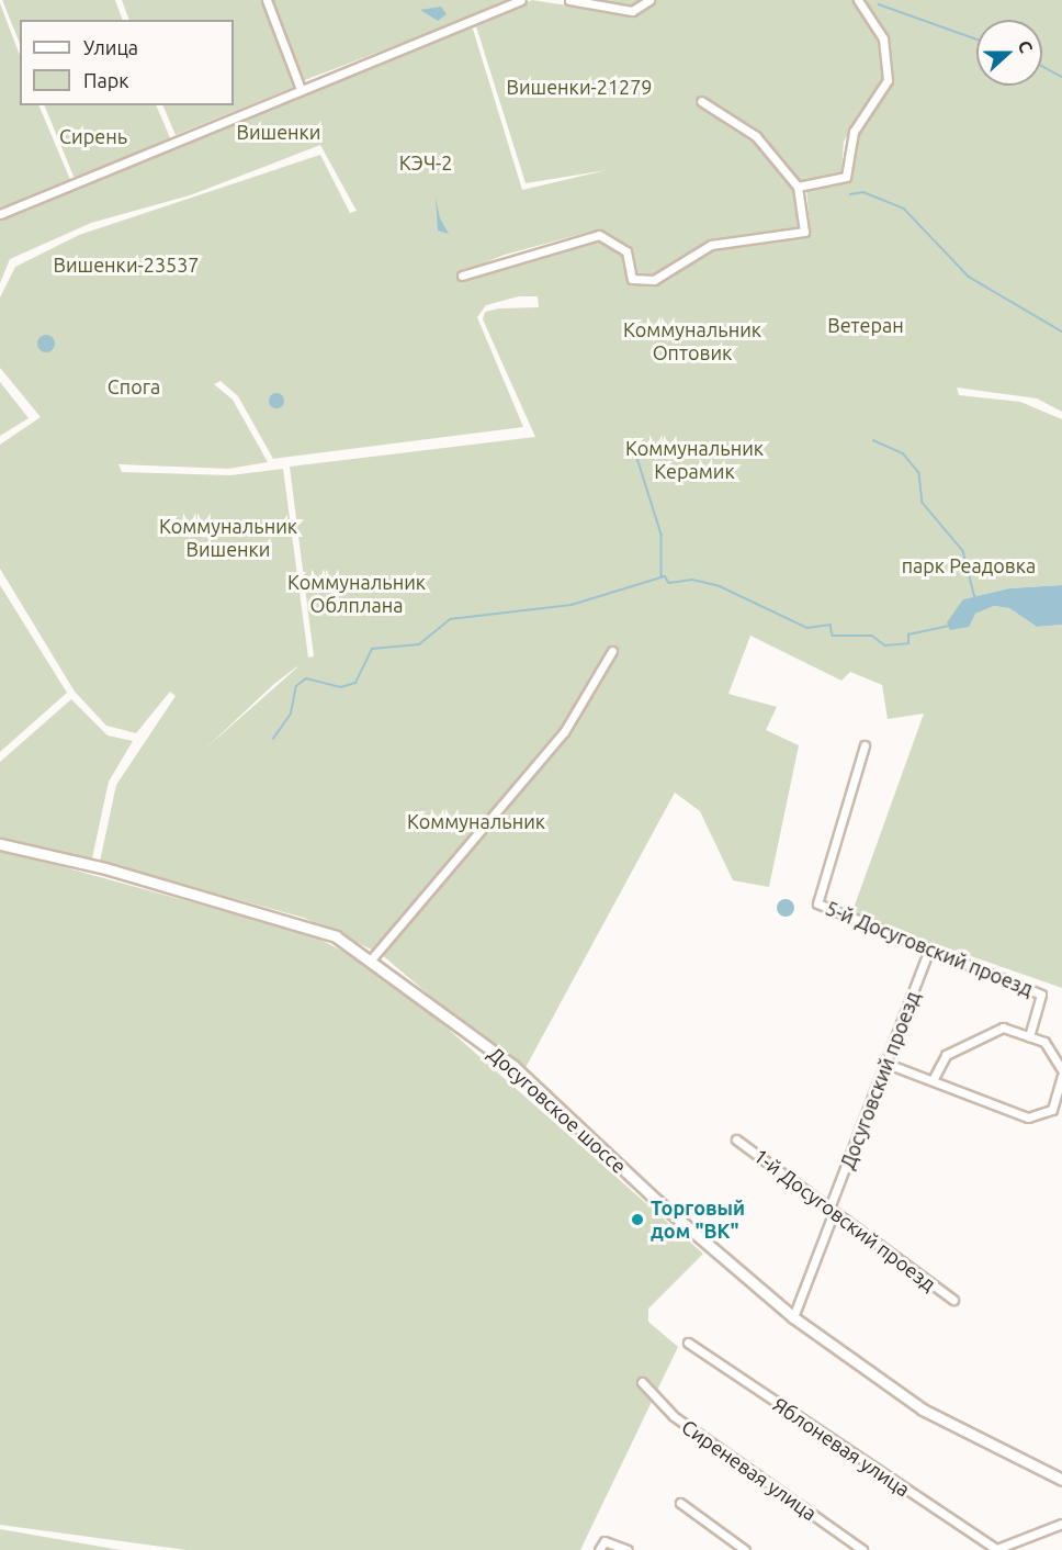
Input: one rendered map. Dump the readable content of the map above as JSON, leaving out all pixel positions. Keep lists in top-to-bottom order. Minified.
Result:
{"streets":{"main road":["Досуговское шоссе"],"street":["5-й Досуговский проезд","Досуговский проезд","1-й Досуговский проезд","Яблоневая улица","Сиреневая улица"]},"crossings":[["5-й Досуговский проезд","Досуговский проезд"],["Досуговский проезд","Досуговское шоссе"],["Досуговский проезд","1-й Досуговский проезд"]],"parks":["Вишенки-21279","Вишенки","Сирень","КЭЧ-2","Вишенки-23537","Ветеран","Коммунальник Оптовик","Спога","Коммунальник Керамик","Коммунальник Вишенки","парк Реадовка","Коммунальник Облплана","Коммунальник"],"places":["Торговый дом \"ВК\""],"legend":["Улица","Парк"],"north":"right"}
